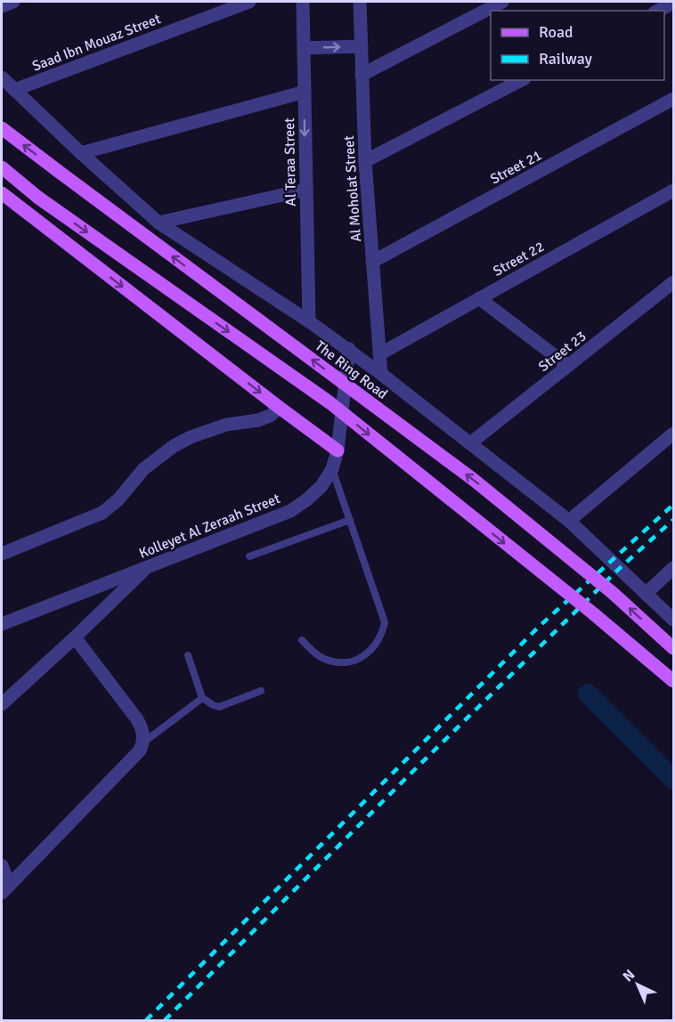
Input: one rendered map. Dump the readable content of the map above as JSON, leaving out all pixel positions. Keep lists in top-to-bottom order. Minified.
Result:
{"streets":{"main road":["The Ring Road"],"street":["Saad Ibn Mouaz Street","Al Teraa Street","Street 21","Al Moholat Street","Street 22","Street 23","Kolleyet Al Zeraah Street"]},"crossings":[["Street 21","Al Moholat Street"],["Al Moholat Street","Street 22"]],"legend":["Road","Railway"],"north":"top left"}
